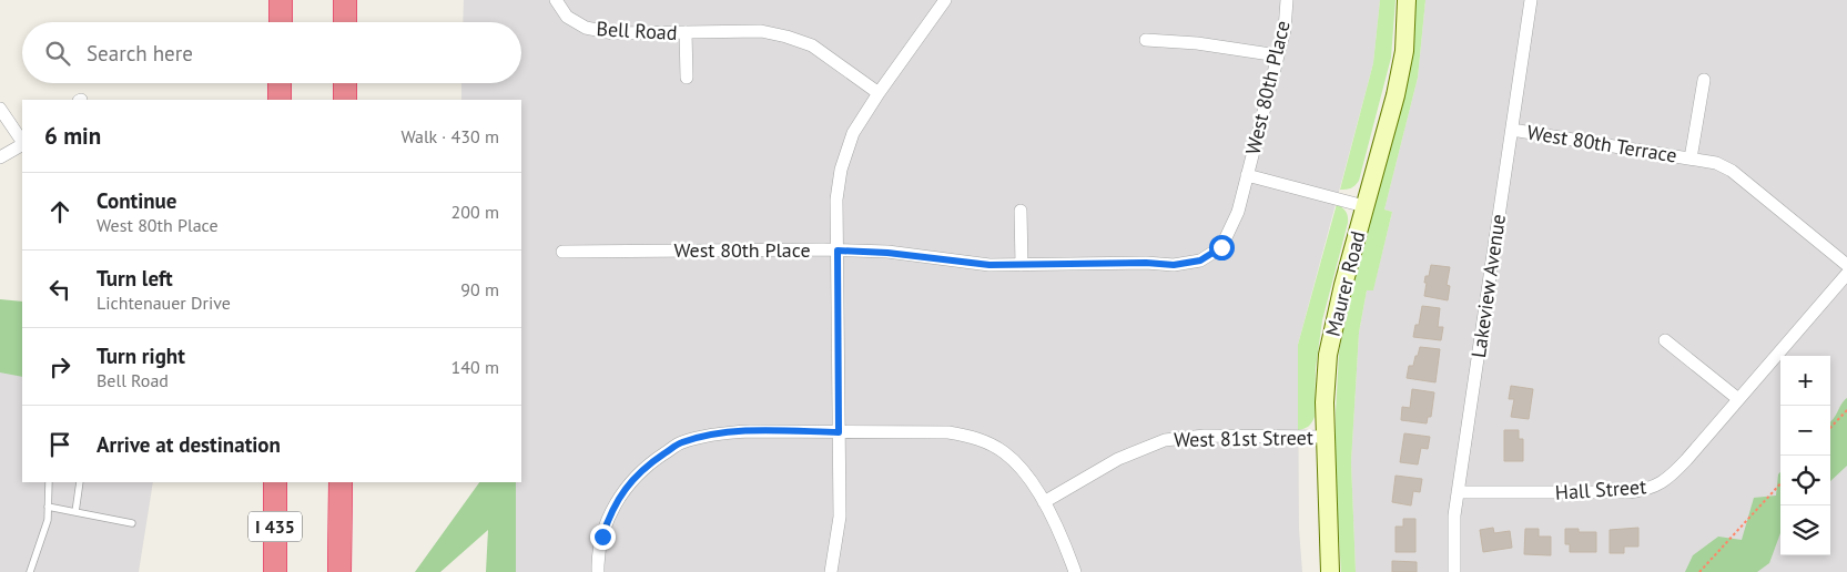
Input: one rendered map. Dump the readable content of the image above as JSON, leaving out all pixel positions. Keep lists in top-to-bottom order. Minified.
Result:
{"streets":{"highway":["I 435"],"street":["Bell Road","West 80th Place","West 80th Terrace","Maurer Road","Lakeview Avenue","West 81st Street","Hall Street"]},"crossings":[["West 80th Place","Maurer Road"],["West 80th Terrace","Lakeview Avenue"],["Maurer Road","West 81st Street"],["Lakeview Avenue","Hall Street"]],"page":{"search":"Search here","heading":["6 min","Walk · 430 m"],"list":[["Continue","West 80th Place","200 m"],["Turn left","Lichtenauer Drive","90 m"],["Turn right","Bell Road","140 m"],"Arrive at destination"],"map_buttons":["+","−"]}}
